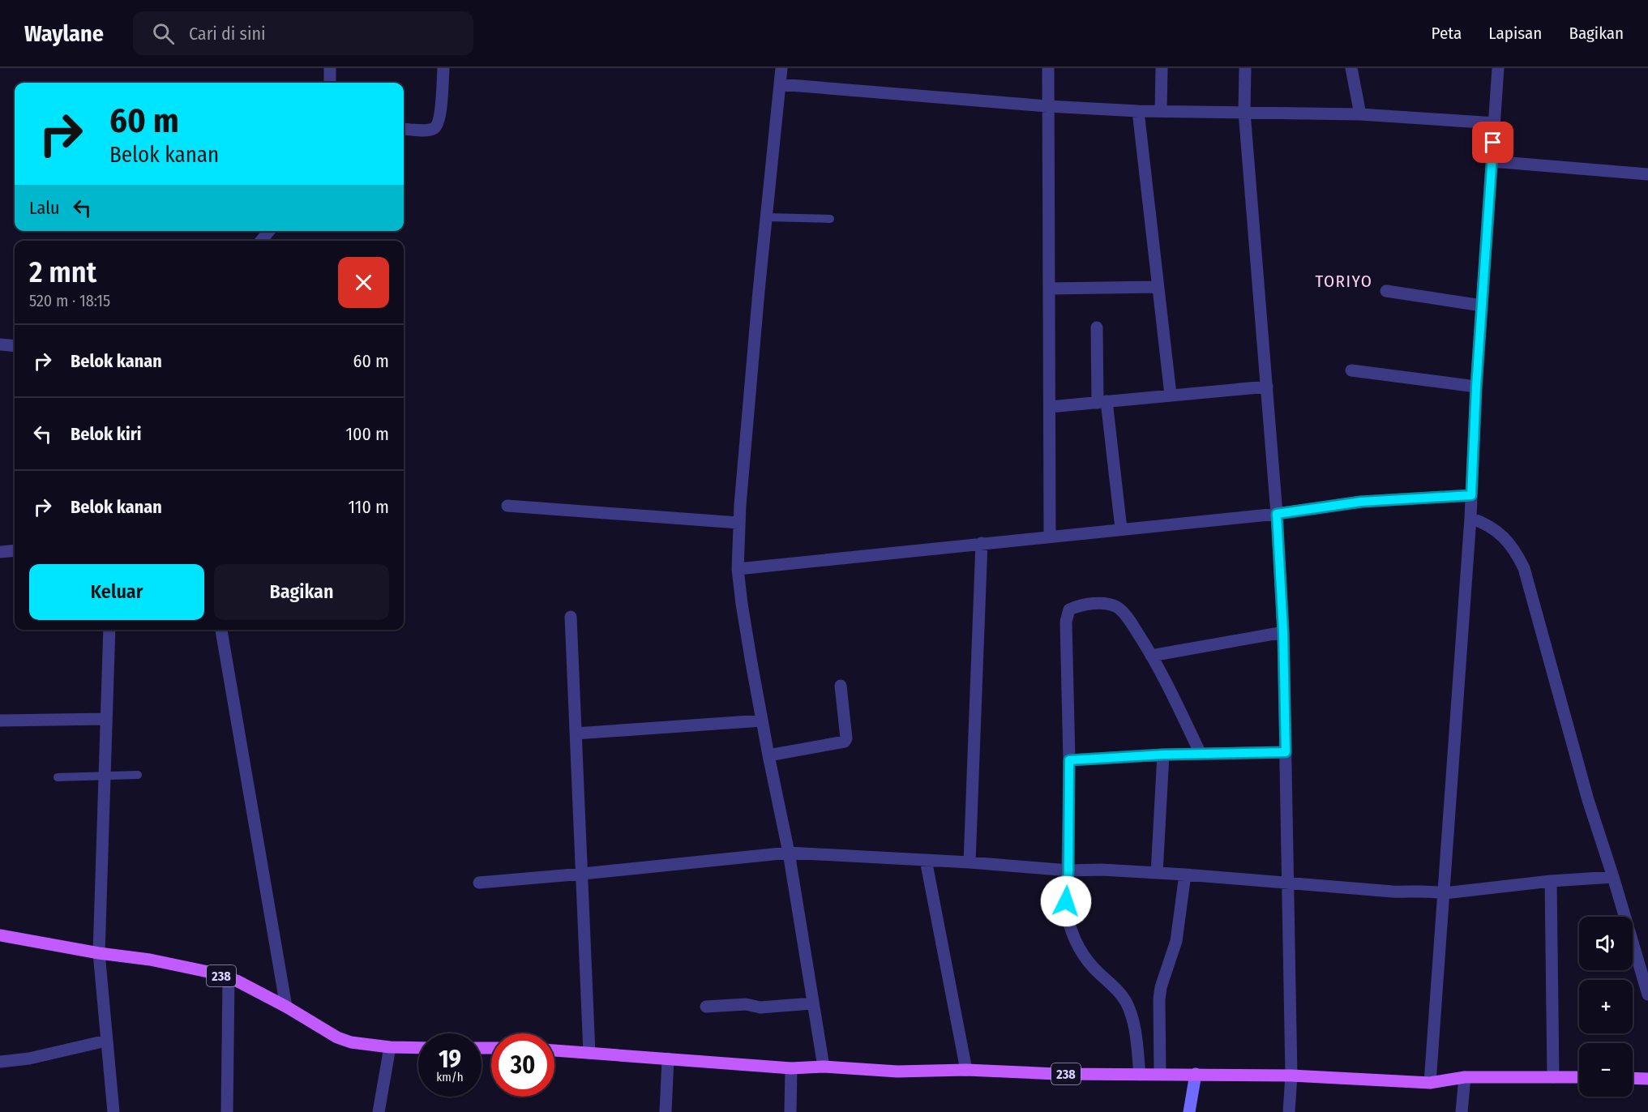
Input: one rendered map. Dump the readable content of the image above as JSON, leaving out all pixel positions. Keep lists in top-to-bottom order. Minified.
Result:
{"streets":{"main road":["238"]},"districts":["TORIYO"],"page":{"header":"Waylane","search":"Cari di sini","nav":["Peta","Lapisan","Bagikan"],"turn":["60 m","Belok kanan"],"then":"Lalu","heading":["2 mnt","520 m · 18:15"],"list":[{"name":"Belok kanan","value":"60 m"},{"name":"Belok kiri","value":"100 m"},{"name":"Belok kanan","value":"110 m"}],"buttons":["Keluar","Bagikan"],"map_buttons":["+","−"],"speed":"19 km/h","limit":"30"}}
